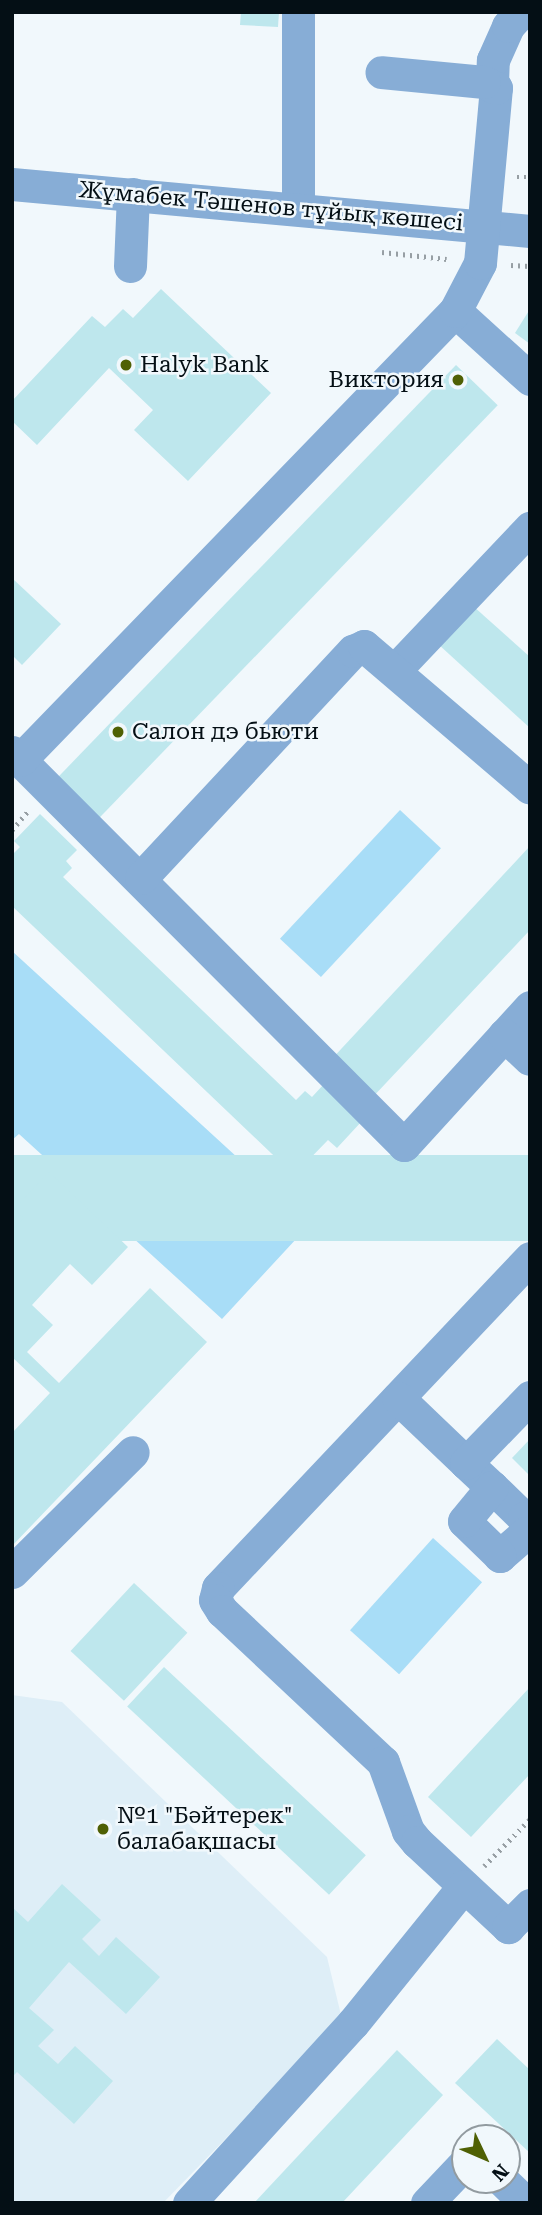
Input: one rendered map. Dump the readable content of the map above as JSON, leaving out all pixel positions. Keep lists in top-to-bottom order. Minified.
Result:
{"streets":{"street":["Жұмабек Тәшенов тұйық көшесі"]},"places":["Halyk Bank","Виктория","Салон дэ бьюти","№1 \"Бәйтерек\" балабақшасы"],"north":"bottom right"}
